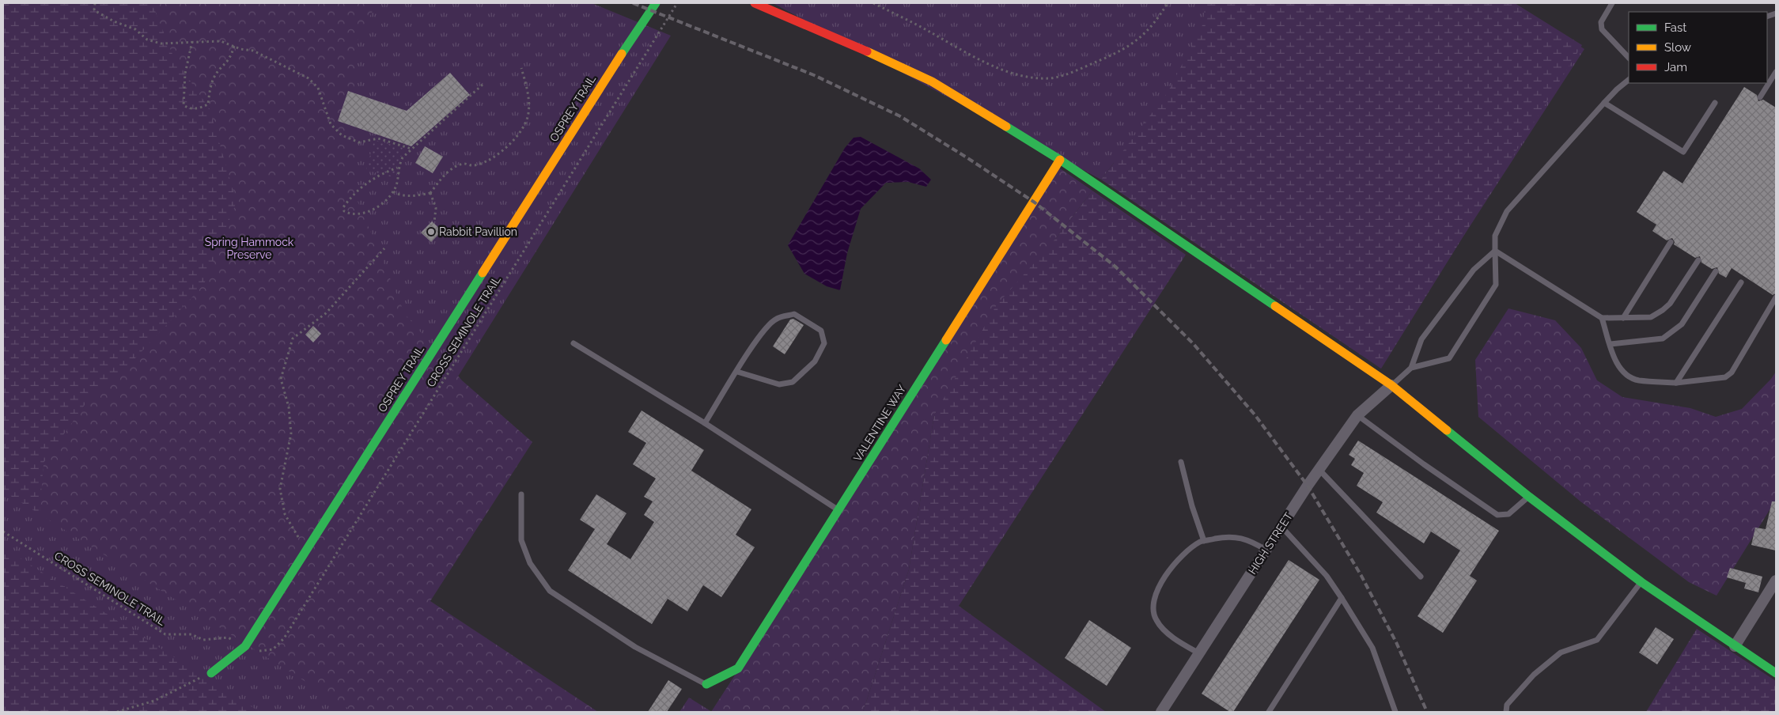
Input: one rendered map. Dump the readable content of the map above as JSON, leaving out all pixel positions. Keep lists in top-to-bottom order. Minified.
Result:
{"streets":{"street":["OSPREY TRAIL","VALENTINE WAY","HIGH STREET"],"path":["CROSS SEMINOLE TRAIL"]},"parks":["Spring Hammock Preserve"],"places":["Rabbit Pavillion"],"legend":["Fast","Slow","Jam"]}
